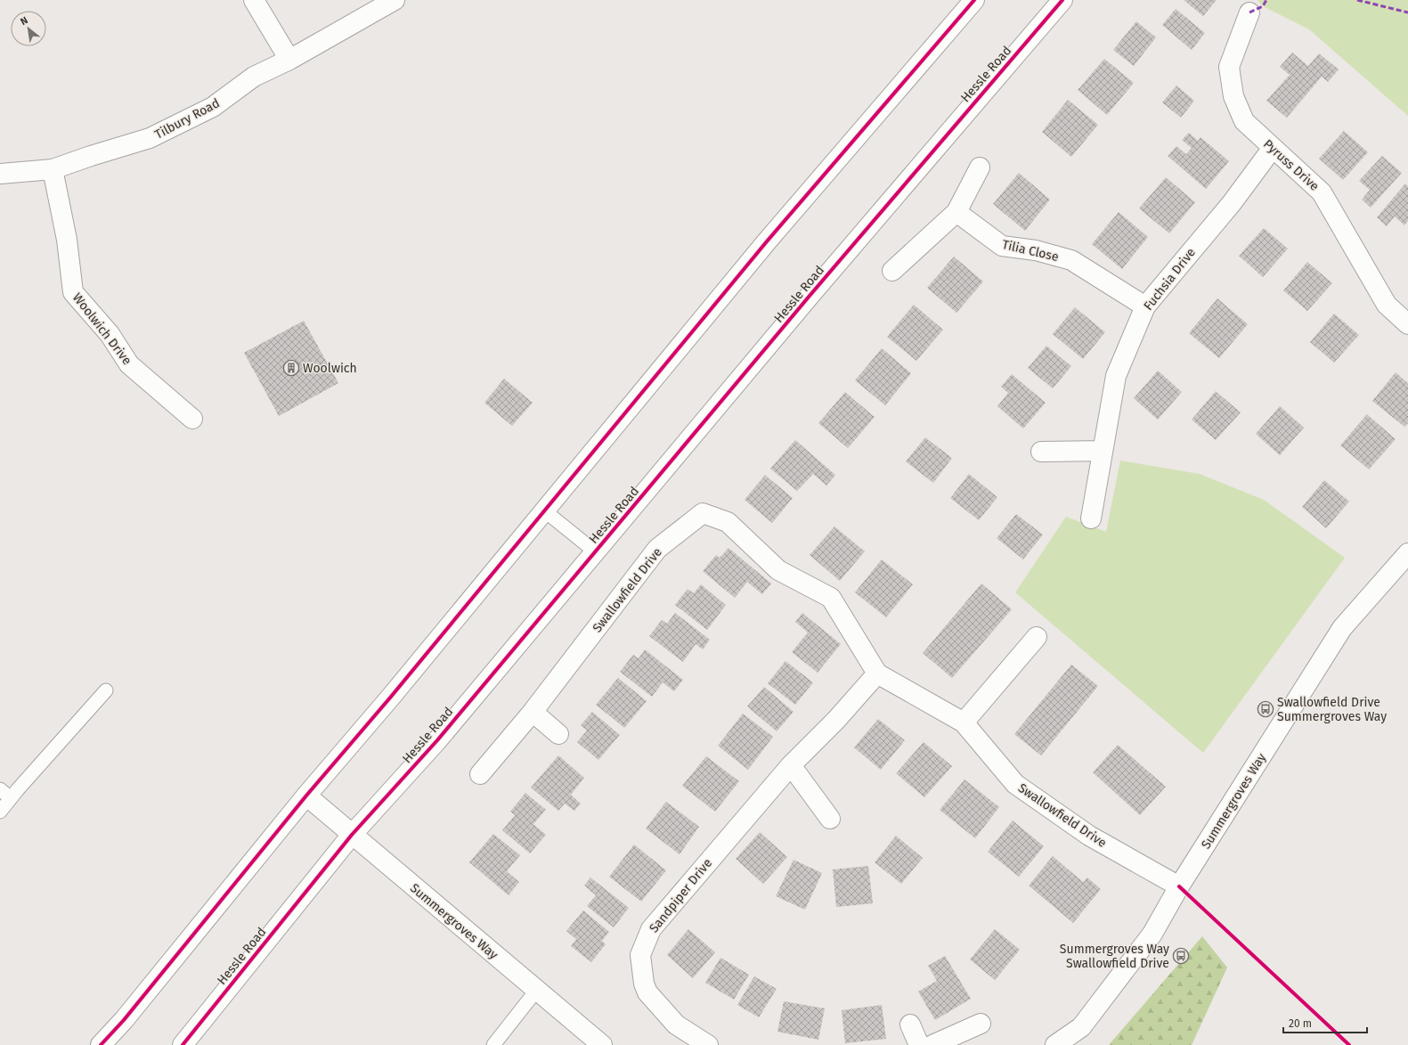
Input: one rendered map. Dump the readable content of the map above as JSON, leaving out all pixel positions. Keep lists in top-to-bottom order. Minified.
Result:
{"streets":{"street":["Hessle Road","Tilbury Road","Pyruss Drive","Tilia Close","Fuchsia Drive","Woolwich Drive","Swallowfield Drive","Summergroves Way","Sandpiper Drive"]},"crossings":[["Hessle Road","Summergroves Way"],["Tilbury Road","Woolwich Drive"],["Pyruss Drive","Fuchsia Drive"],["Tilia Close","Fuchsia Drive"],["Swallowfield Drive","Summergroves Way"],["Swallowfield Drive","Sandpiper Drive"]],"places":{"building":["Woolwich"],"bus stop":["Swallowfield Drive Summergroves Way","Summergroves Way Swallowfield Drive"]},"scale_bar":"20 m","north":"top left"}
